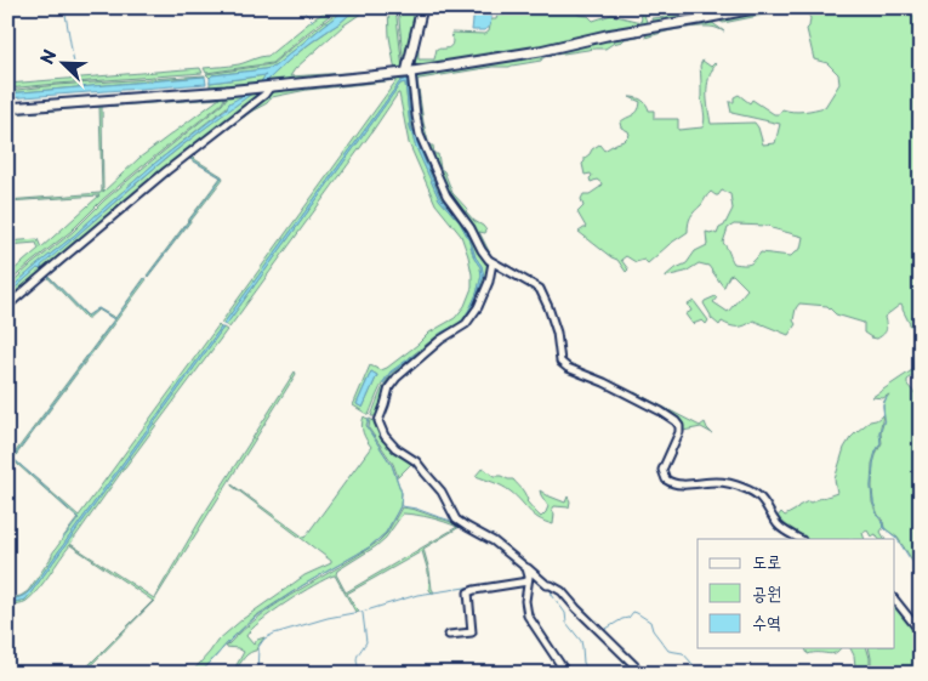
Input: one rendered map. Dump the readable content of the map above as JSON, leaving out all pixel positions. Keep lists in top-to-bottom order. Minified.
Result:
{"legend":["도로","공원","수역"],"north":"top left"}
